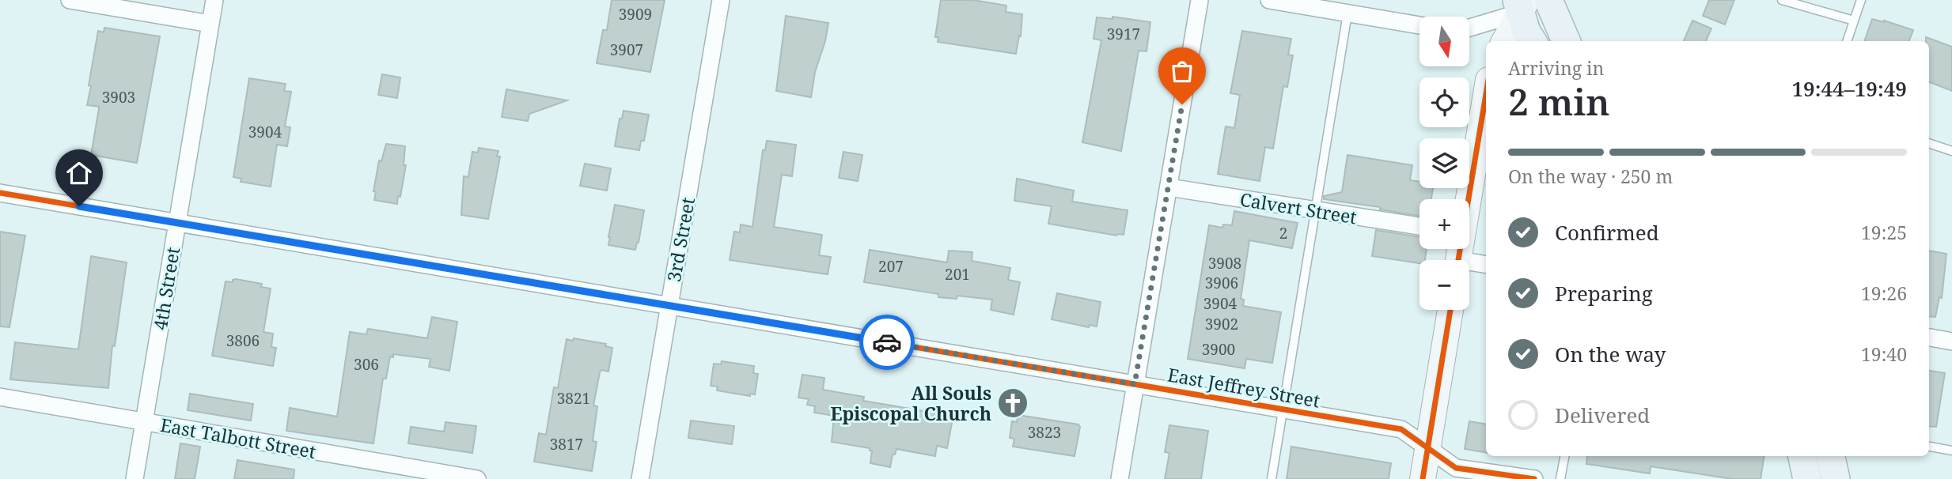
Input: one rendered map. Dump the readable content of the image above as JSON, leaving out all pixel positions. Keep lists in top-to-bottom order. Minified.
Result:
{"streets":{"street":["Calvert Street","3rd Street","4th Street","East Jeffrey Street","East Talbott Street"]},"crossings":[["3rd Street","East Jeffrey Street"],["4th Street","East Jeffrey Street"],["4th Street","East Talbott Street"]],"places":{"church":["All Souls Episcopal Church"]},"house_numbers":["3909","3917","3907","3903","3904","2","3908","207","201","3906","3904","3902","3806","3900","306","3821","3823","3817"],"north":"bottom","page":{"map_buttons":["+","−"],"heading":["2 min","Arriving in","19:44–19:49"],"bar":"On the way · 250 m","list":[["Confirmed","19:25"],["Preparing","19:26"],["On the way","19:40"],"Delivered"]}}
